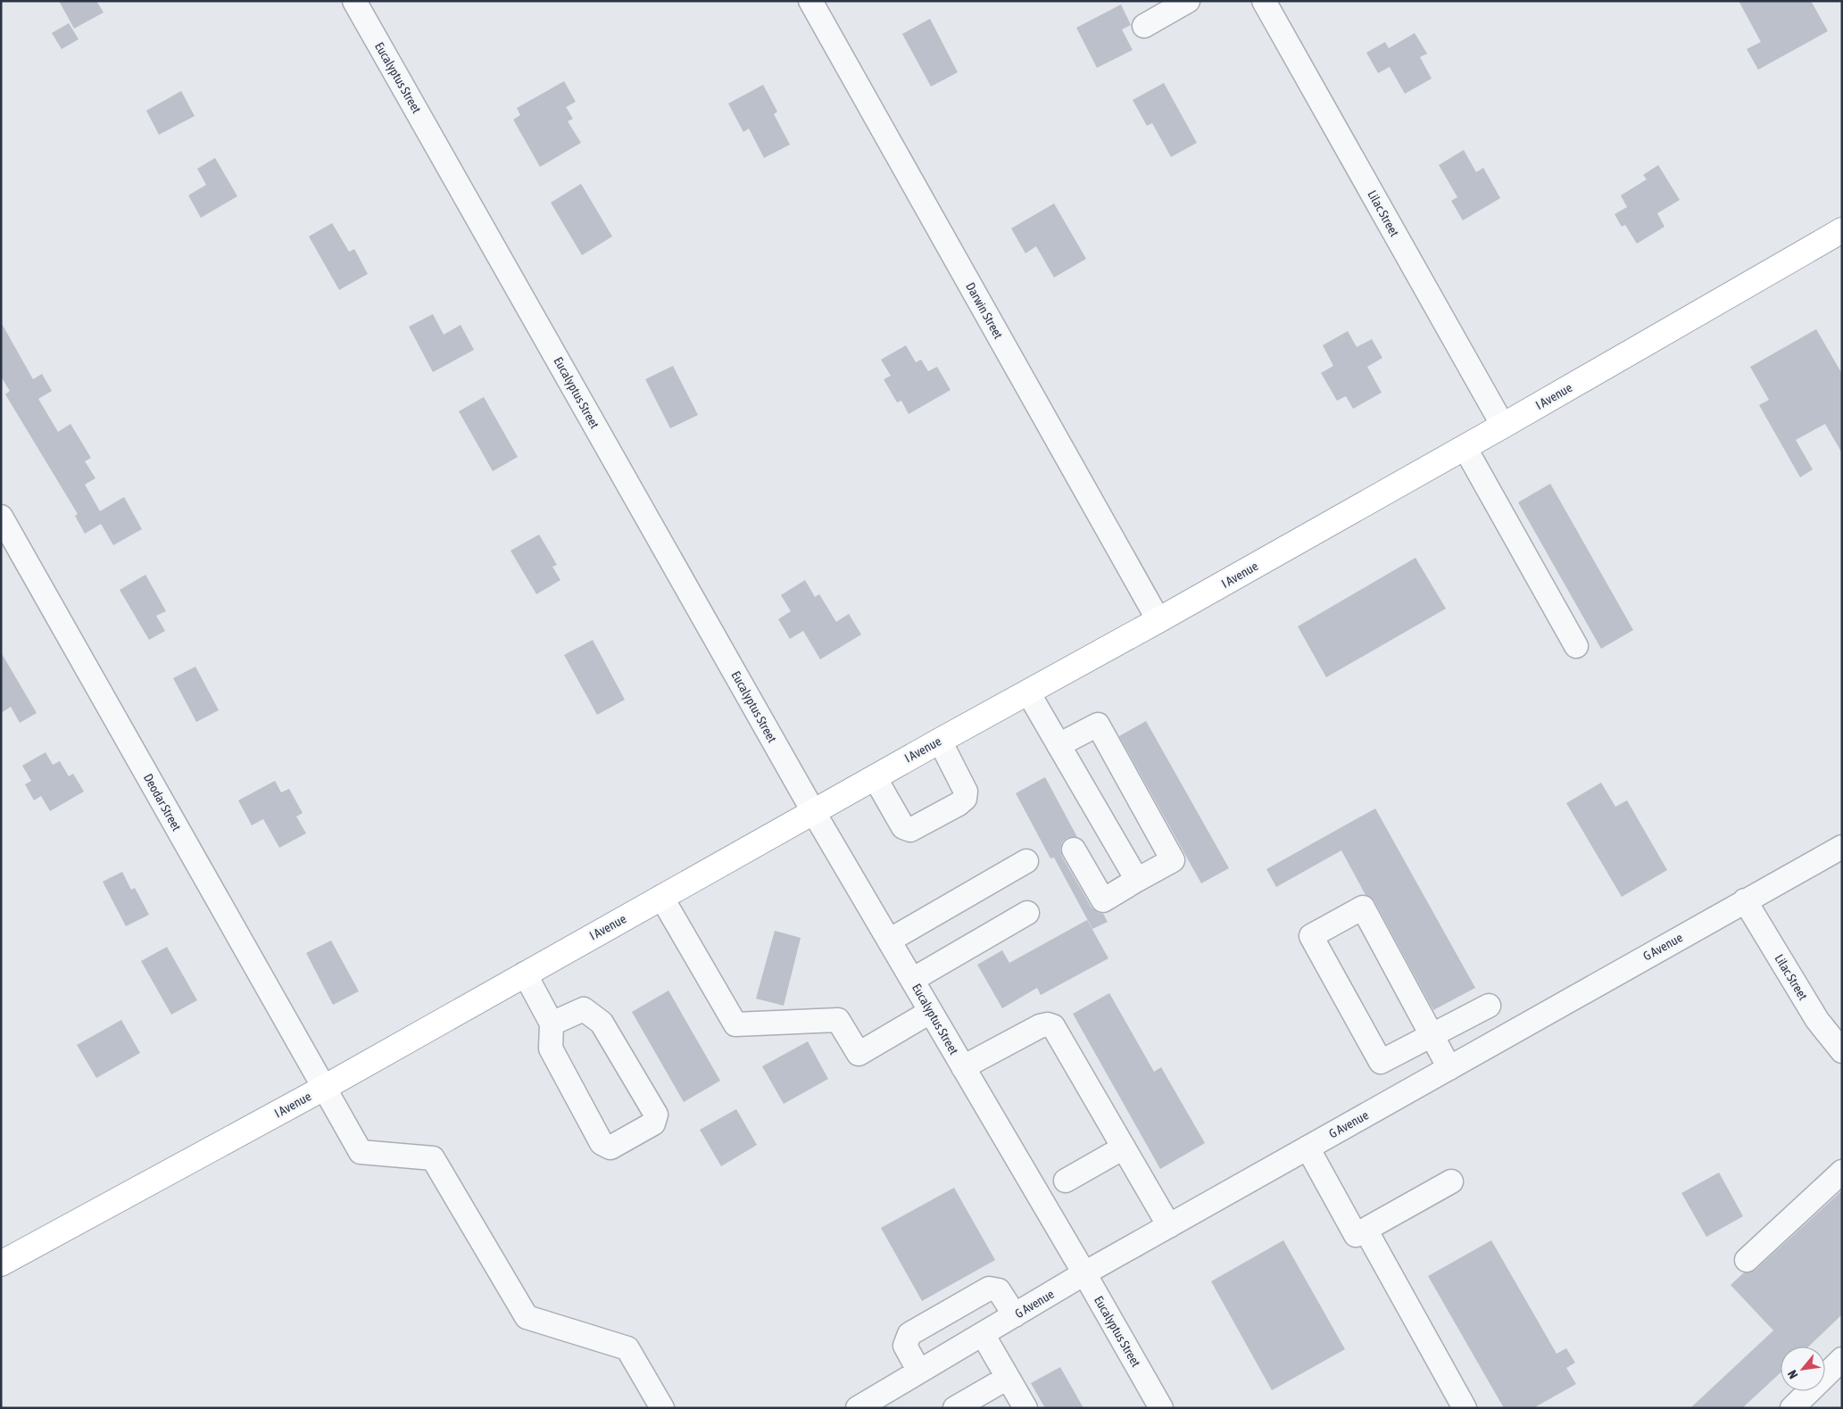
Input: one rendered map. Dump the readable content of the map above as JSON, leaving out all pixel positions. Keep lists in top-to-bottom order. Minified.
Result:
{"streets":{"main road":["I Avenue"],"street":["Eucalyptus Street","Lilac Street","Darwin Street","Deodar Street","G Avenue"]},"crossings":[["Eucalyptus Street","I Avenue"],["Eucalyptus Street","G Avenue"],["Lilac Street","I Avenue"],["Lilac Street","G Avenue"],["Darwin Street","I Avenue"],["I Avenue","Deodar Street"]],"north":"bottom left"}
